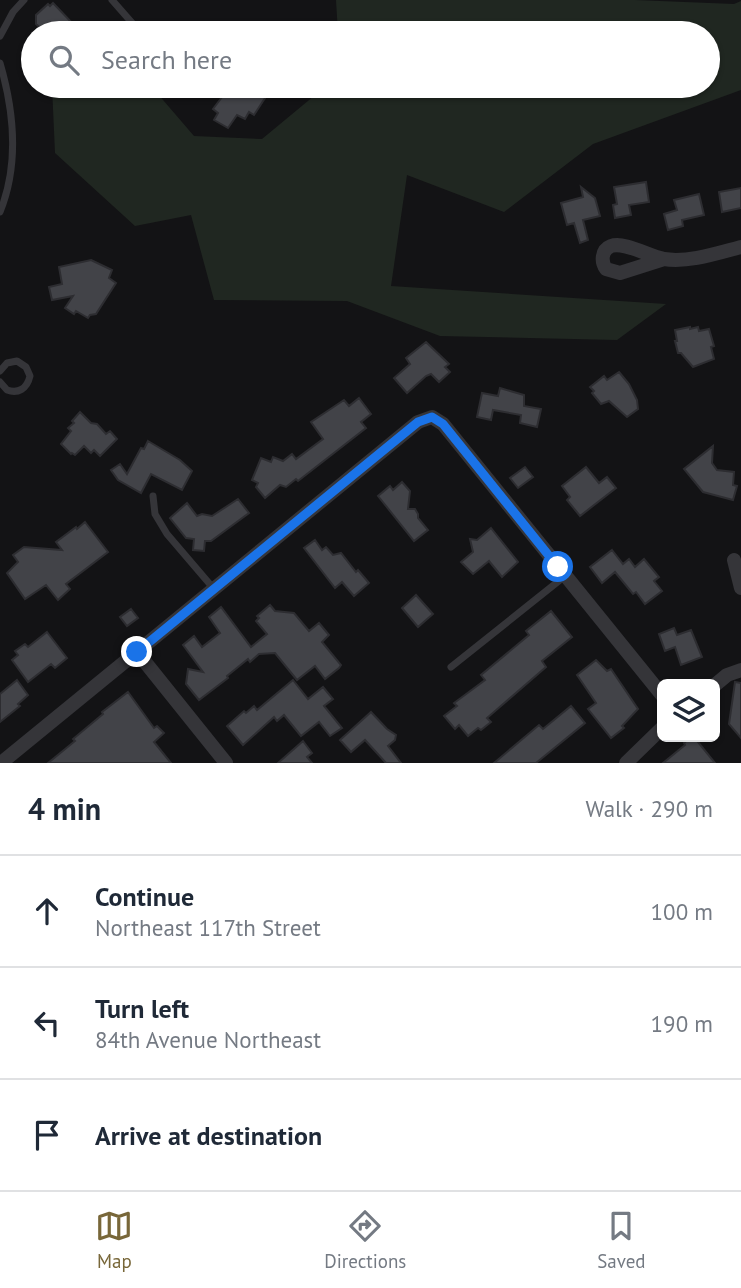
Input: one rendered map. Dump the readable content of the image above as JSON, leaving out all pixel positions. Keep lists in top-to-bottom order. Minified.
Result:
{"page":{"search":"Search here","heading":["4 min","Walk · 290 m"],"list":[["Continue","Northeast 117th Street","100 m"],["Turn left","84th Avenue Northeast","190 m"],"Arrive at destination"],"nav":["Map","Directions","Saved"]}}
